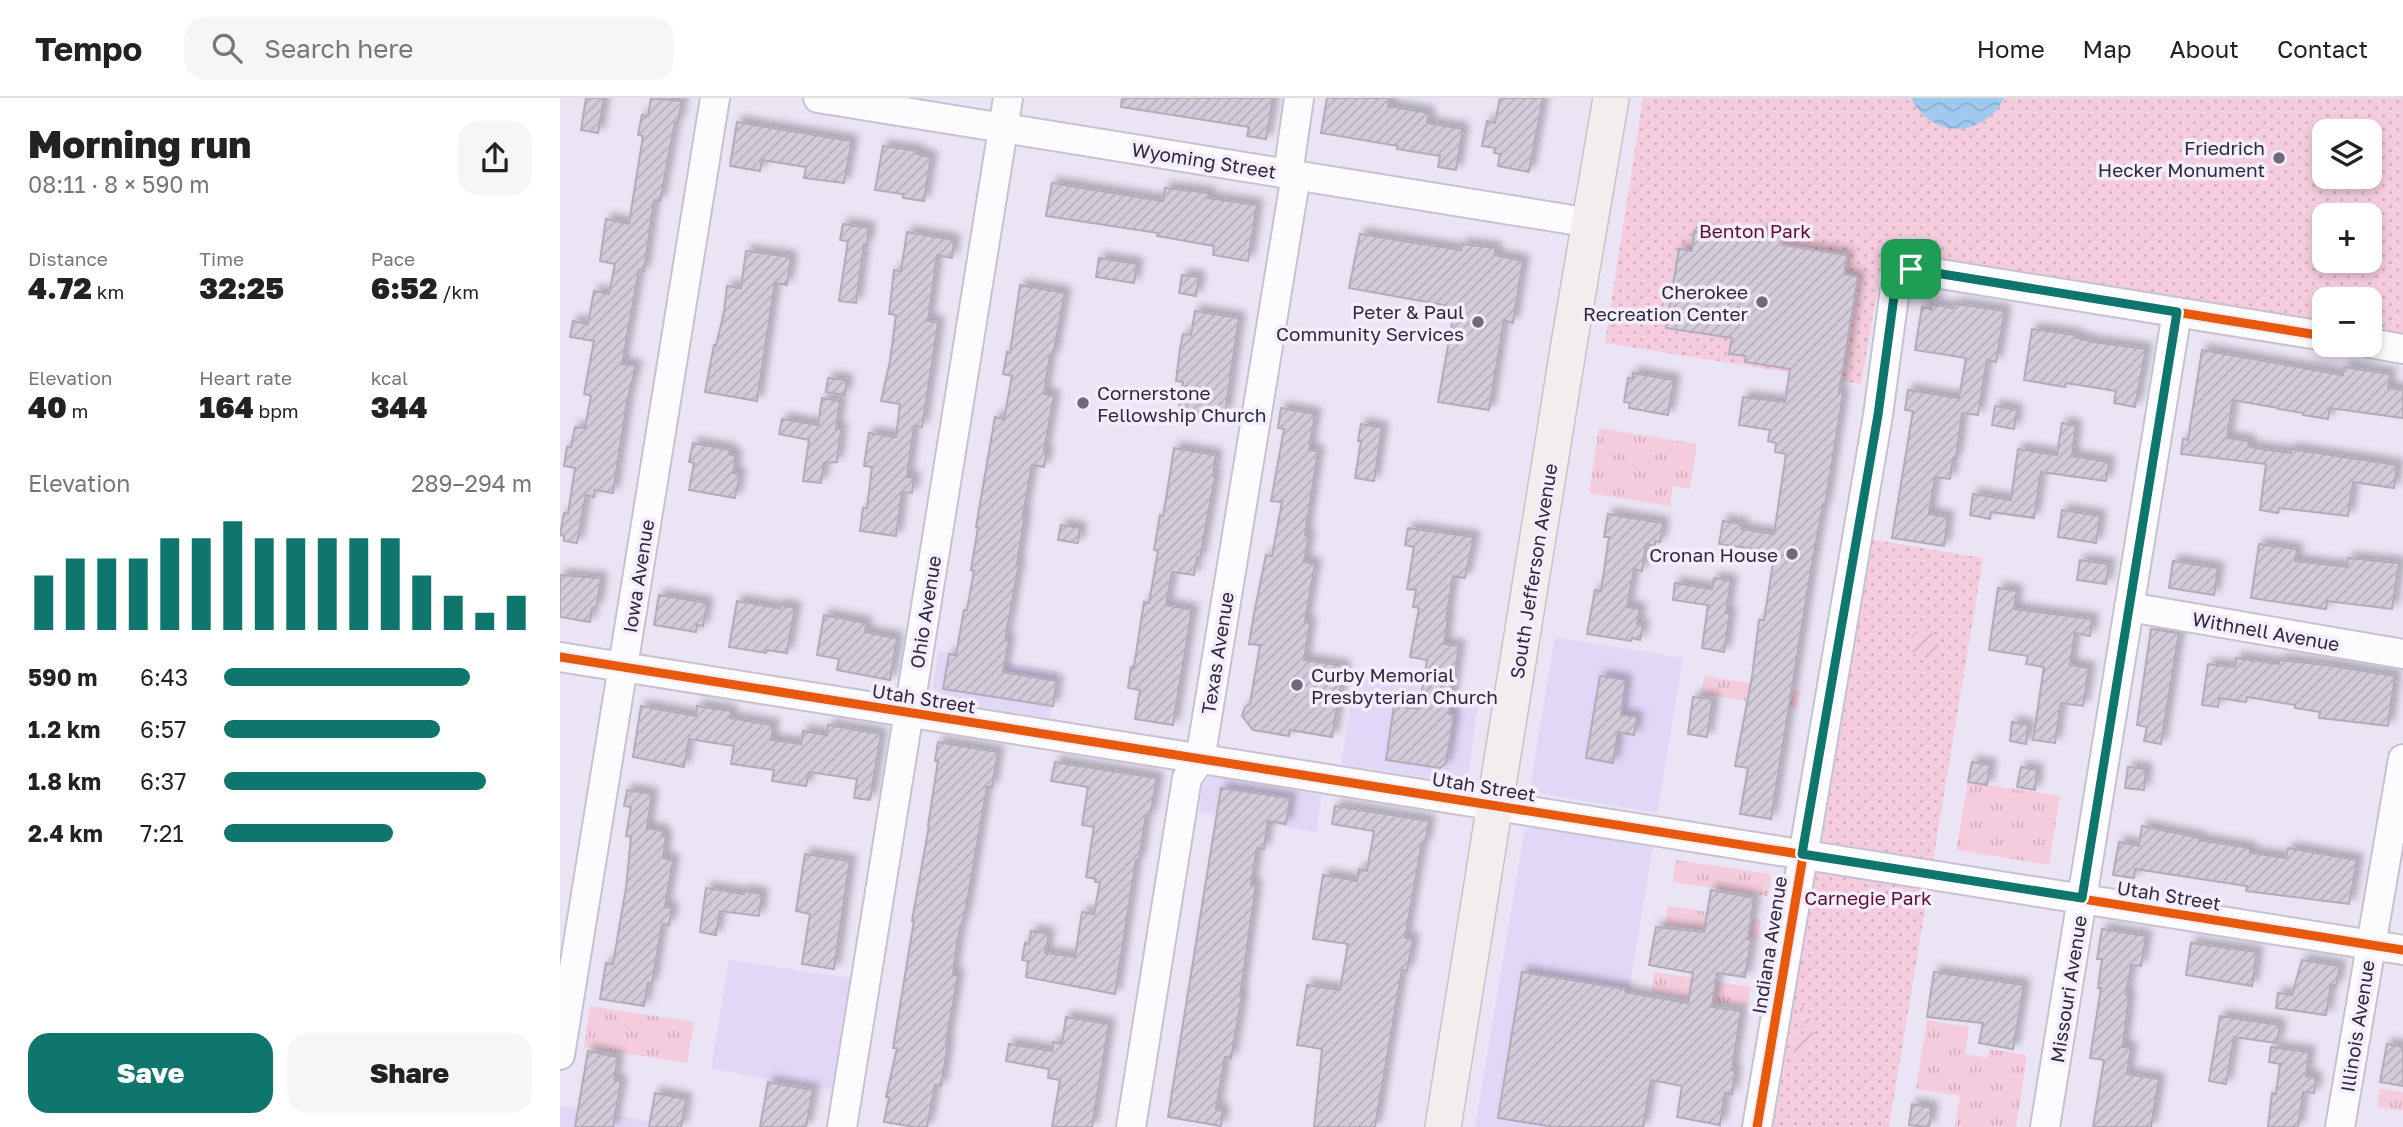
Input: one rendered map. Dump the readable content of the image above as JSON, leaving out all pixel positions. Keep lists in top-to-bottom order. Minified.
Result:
{"streets":{"main road":["South Jefferson Avenue"],"street":["Wyoming Street","Iowa Avenue","Ohio Avenue","Withnell Avenue","Texas Avenue","Utah Street","Indiana Avenue","Missouri Avenue","Illinois Avenue"]},"crossings":[["Wyoming Street","South Jefferson Avenue"],["Wyoming Street","Ohio Avenue"],["Wyoming Street","Texas Avenue"],["South Jefferson Avenue","Utah Street"],["Iowa Avenue","Utah Street"],["Ohio Avenue","Utah Street"],["Withnell Avenue","Missouri Avenue"],["Texas Avenue","Utah Street"],["Utah Street","Indiana Avenue"],["Utah Street","Missouri Avenue"],["Utah Street","Illinois Avenue"],["Indiana Avenue","Missouri Avenue"]],"parks":["Benton Park","Carnegie Park"],"places":["Friedrich Hecker Monument","Cherokee Recreation Center","Peter & Paul Community Services","Cornerstone Fellowship Church","Cronan House","Curby Memorial Presbyterian Church"],"page":{"header":"Tempo","search":"Search here","nav":["Home","Map","About","Contact"],"heading":["Morning run","08:11 · 8 × 590 m"],"map_buttons":["+","−"],"stats":[["Distance","4.72 km"],["Time","32:25"],["Pace","6:52 /km"],["Elevation","40 m"],["Heart rate","164 bpm"],["kcal","344"]],"chart":["Elevation","289–294 m"],"list":[{"name":"590 m","note":"6:43"},{"name":"1.2 km","note":"6:57"},{"name":"1.8 km","note":"6:37"},{"name":"2.4 km","note":"7:21"}],"buttons":["Save","Share"]}}
